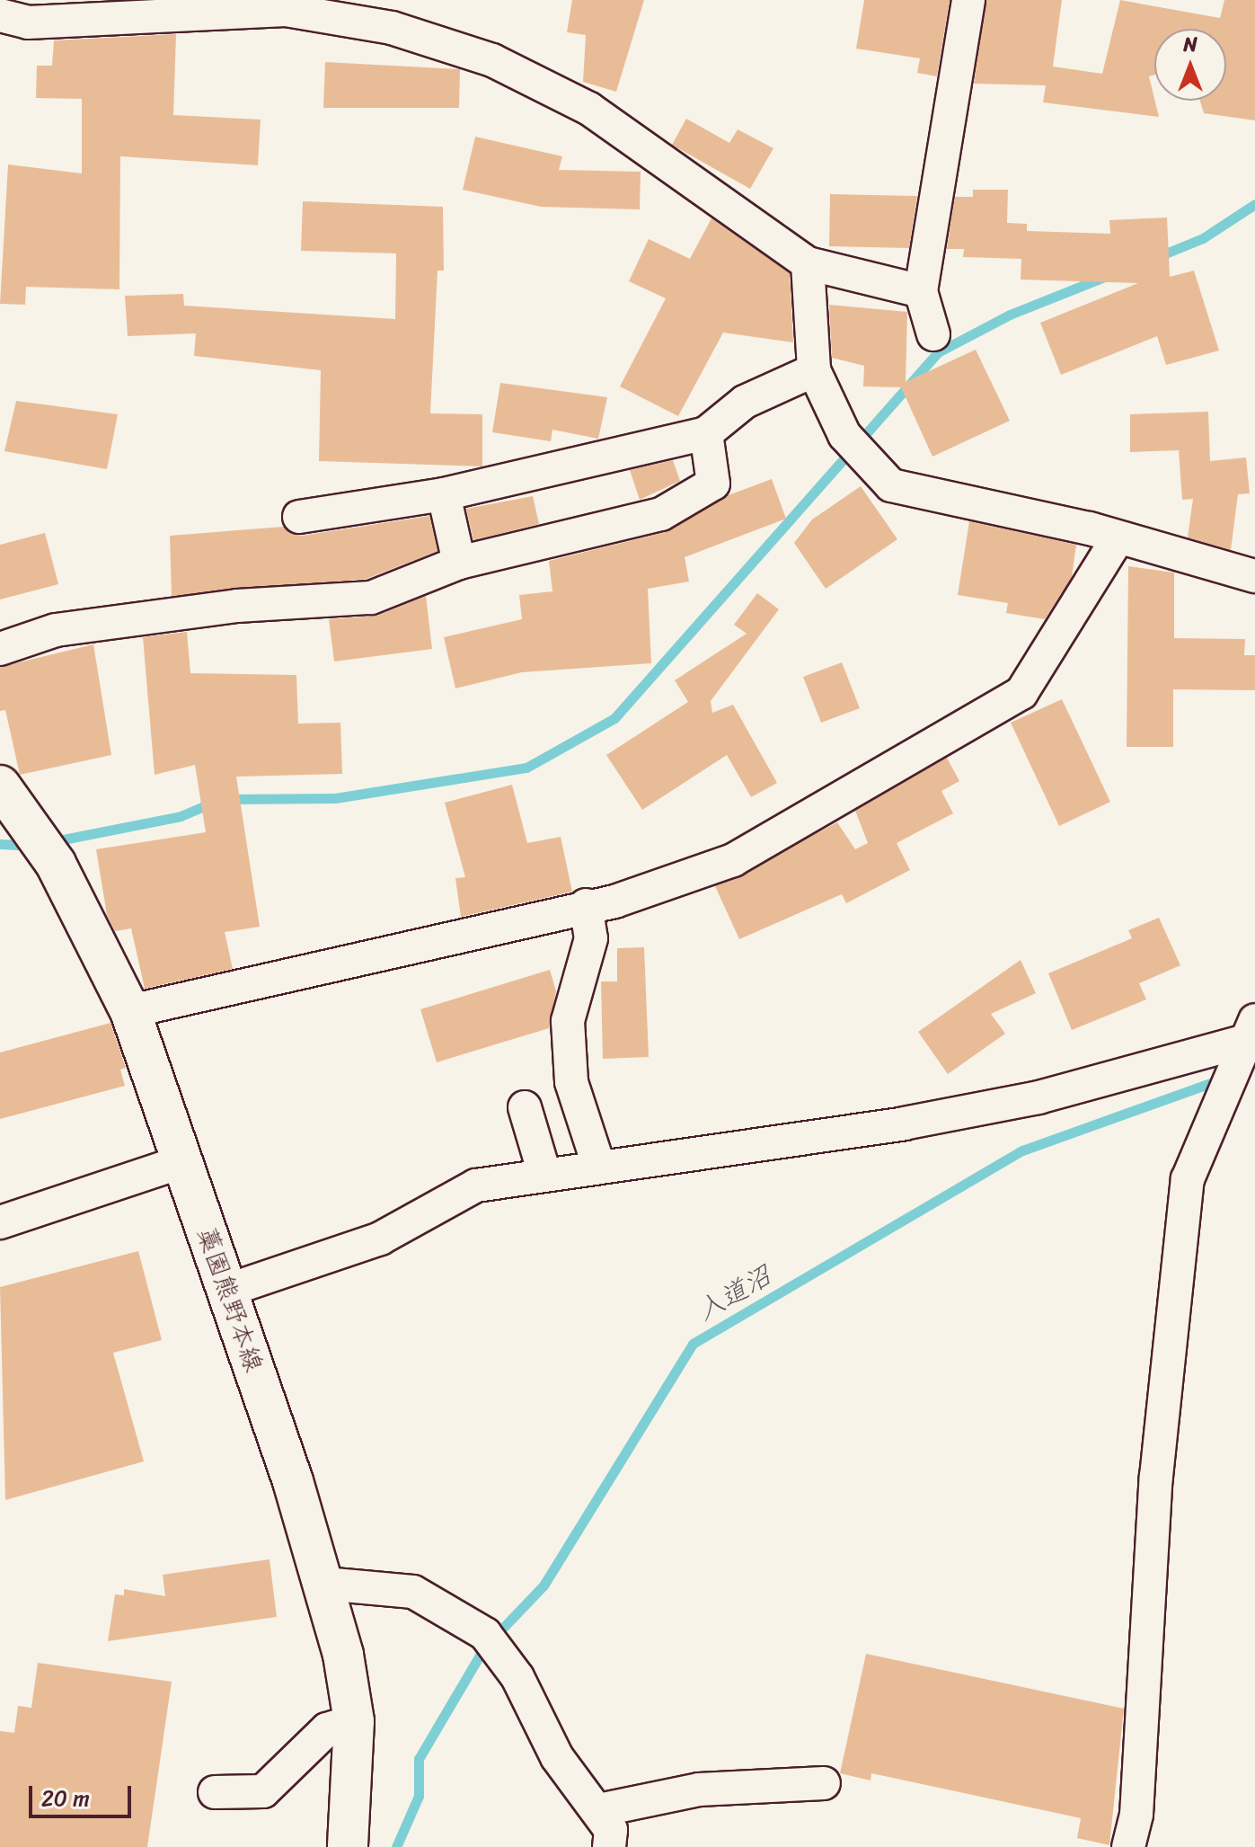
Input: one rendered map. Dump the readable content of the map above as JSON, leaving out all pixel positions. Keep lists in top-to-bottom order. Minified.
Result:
{"streets":{"main road":["藁園熊野本線"]},"water":["入道沼"],"scale_bar":"20 m","north":"top"}
